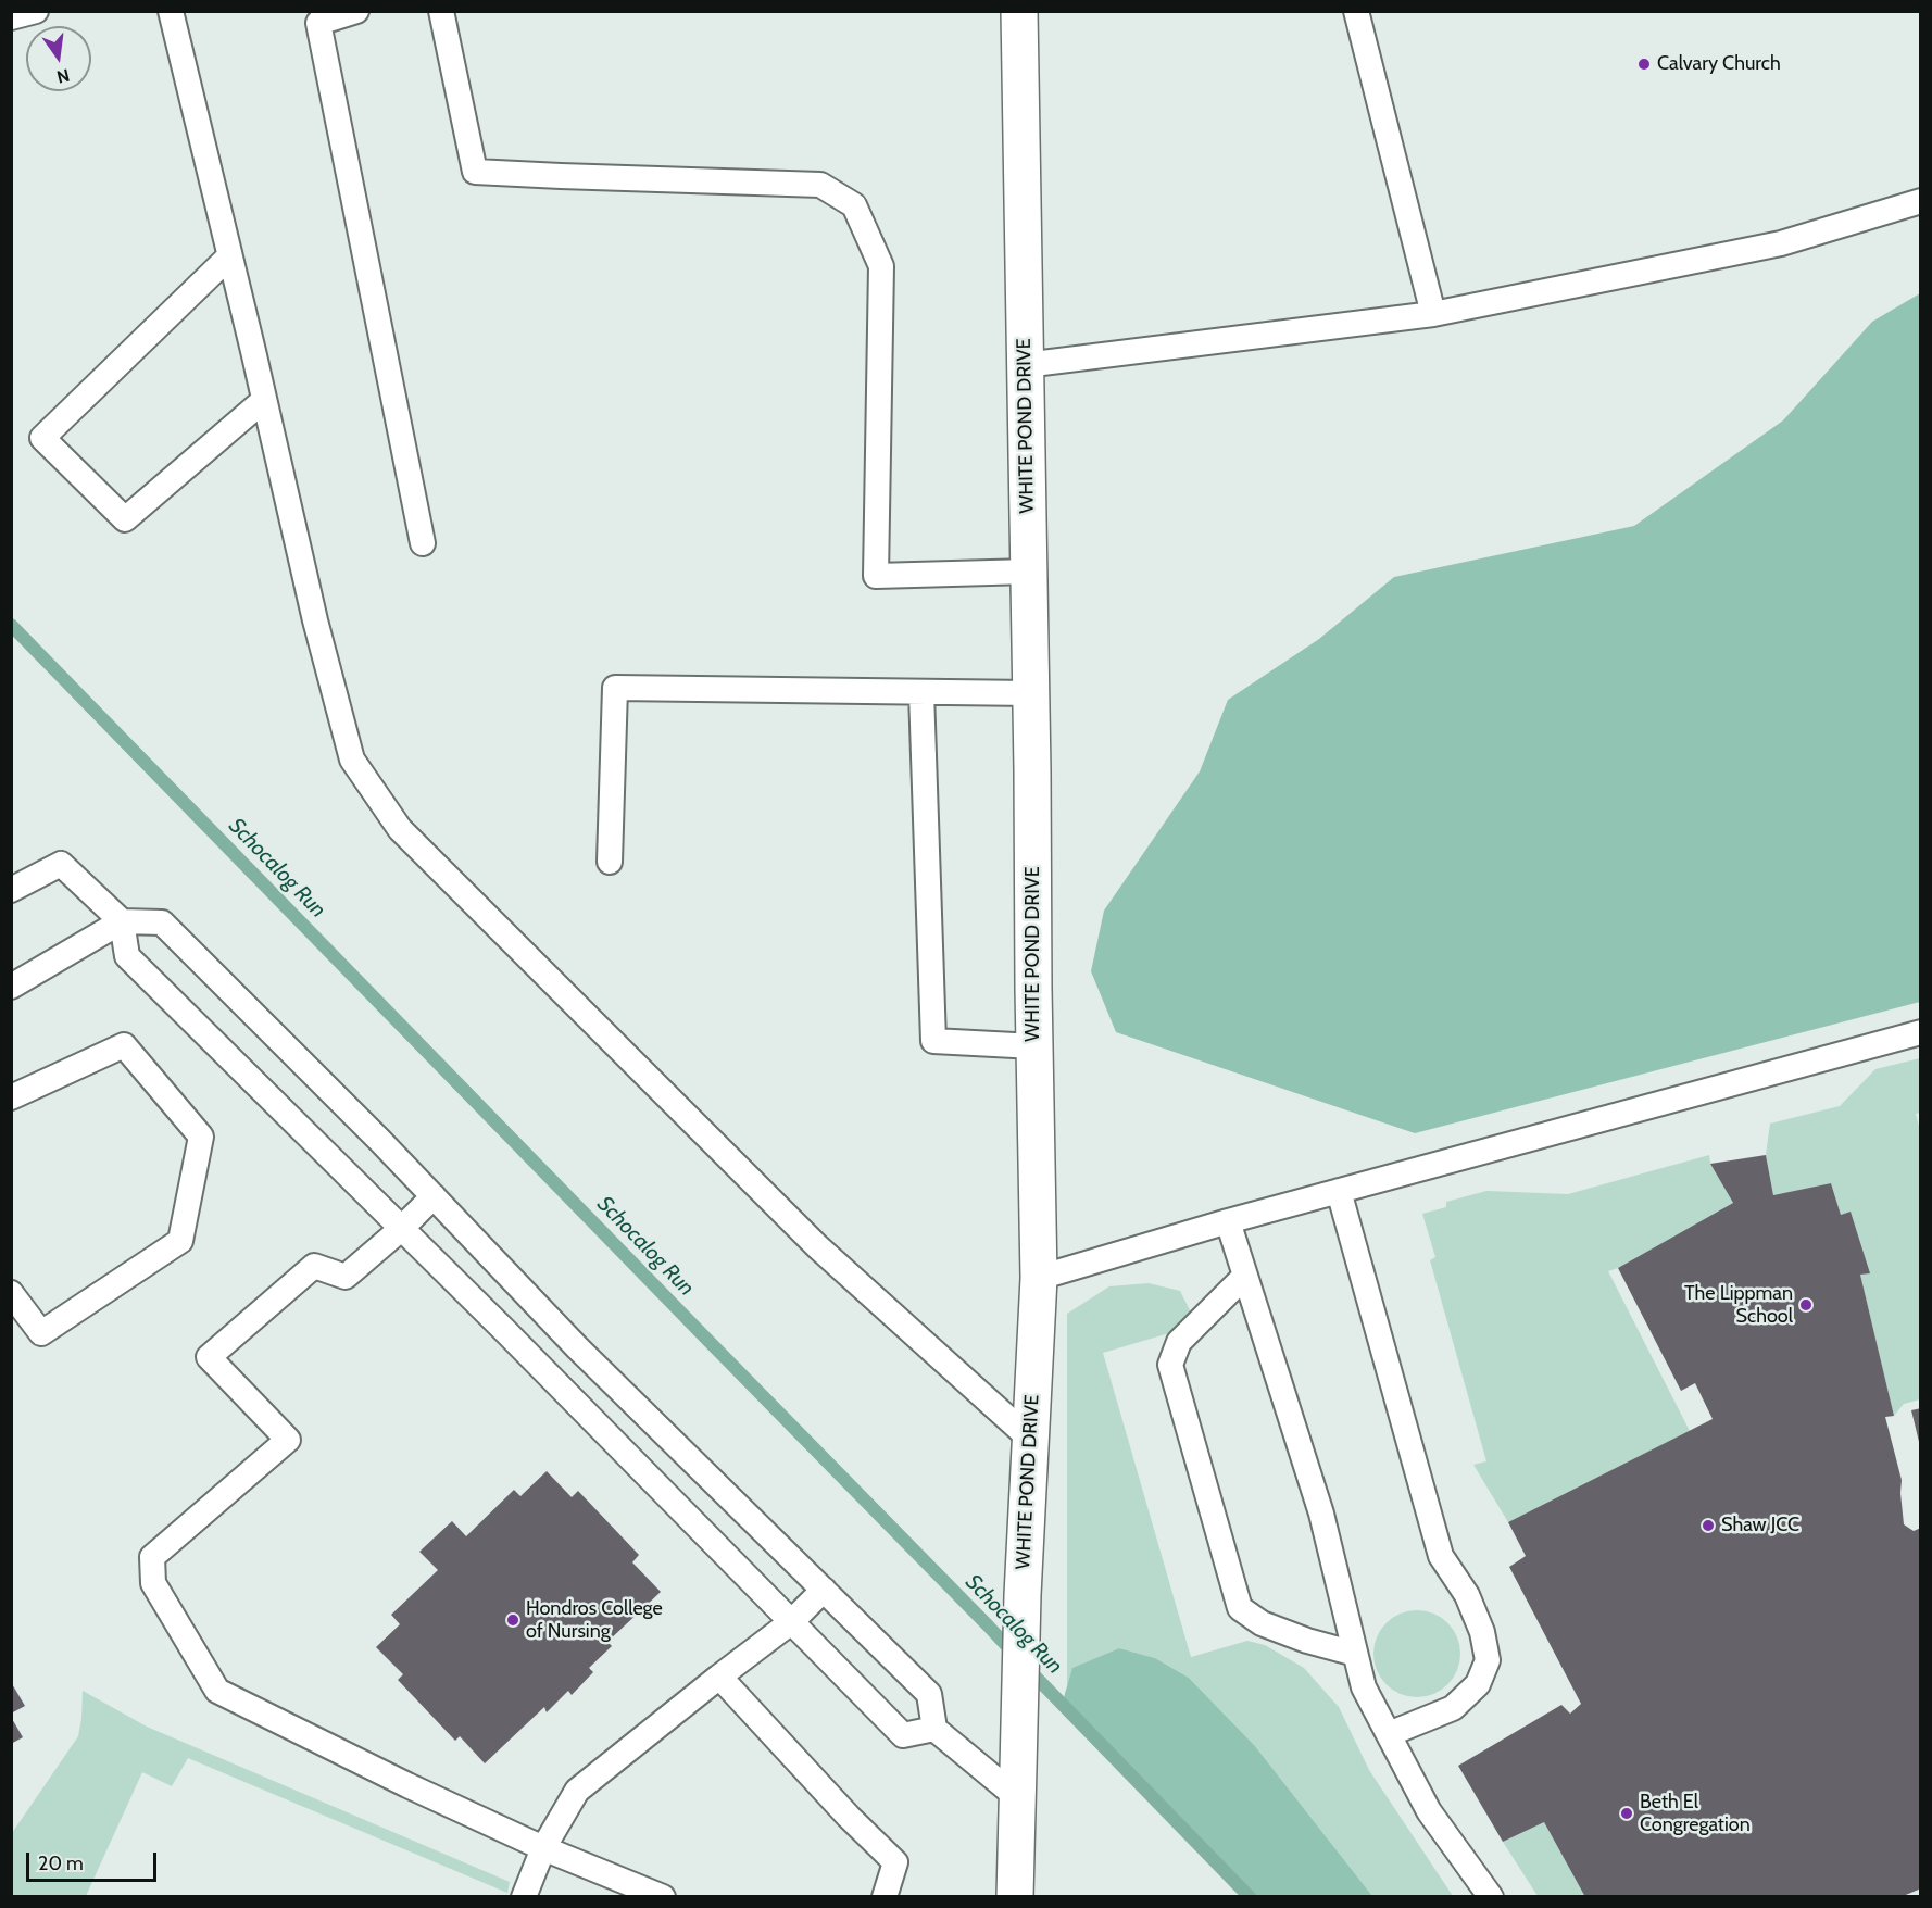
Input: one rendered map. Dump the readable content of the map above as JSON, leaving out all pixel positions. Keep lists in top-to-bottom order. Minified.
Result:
{"streets":{"street":["WHITE POND DRIVE"]},"water":["Schocalog Run"],"places":["Calvary Church","The Lippman School","Shaw JCC","Hondros College of Nursing","Beth El Congregation"],"scale_bar":"20 m","north":"bottom"}
